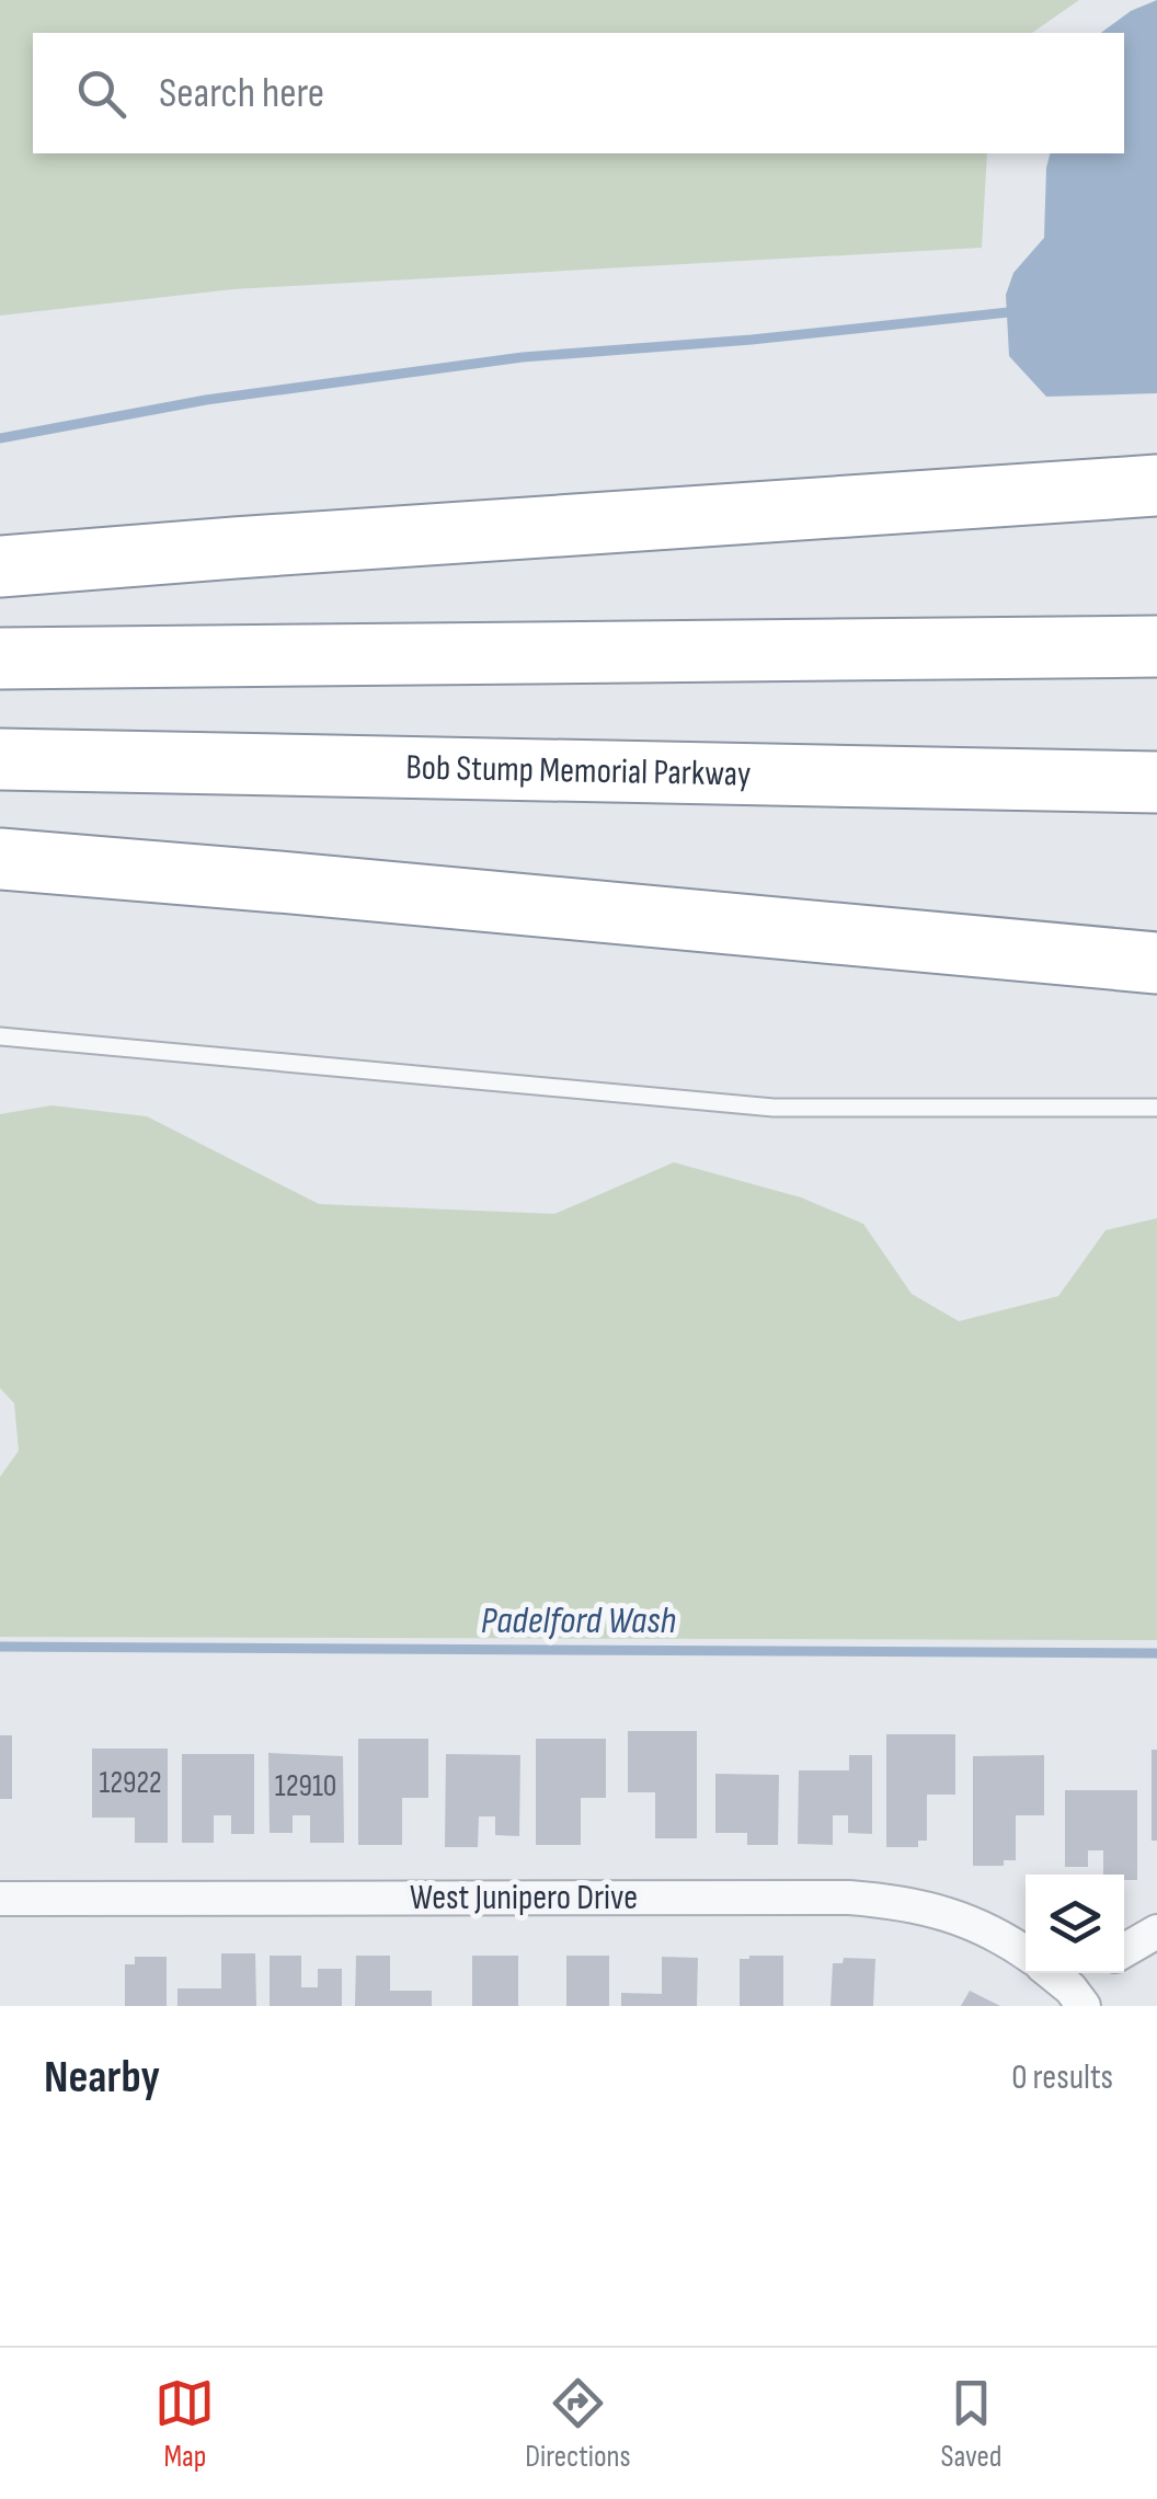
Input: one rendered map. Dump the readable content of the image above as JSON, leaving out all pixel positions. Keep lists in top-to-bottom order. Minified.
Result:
{"streets":{"highway":["Bob Stump Memorial Parkway"],"street":["West Junipero Drive"]},"water":["Padelford Wash"],"house_numbers":["12922","12910"],"page":{"search":"Search here","heading":["Nearby","0 results"],"nav":["Map","Directions","Saved"]}}
